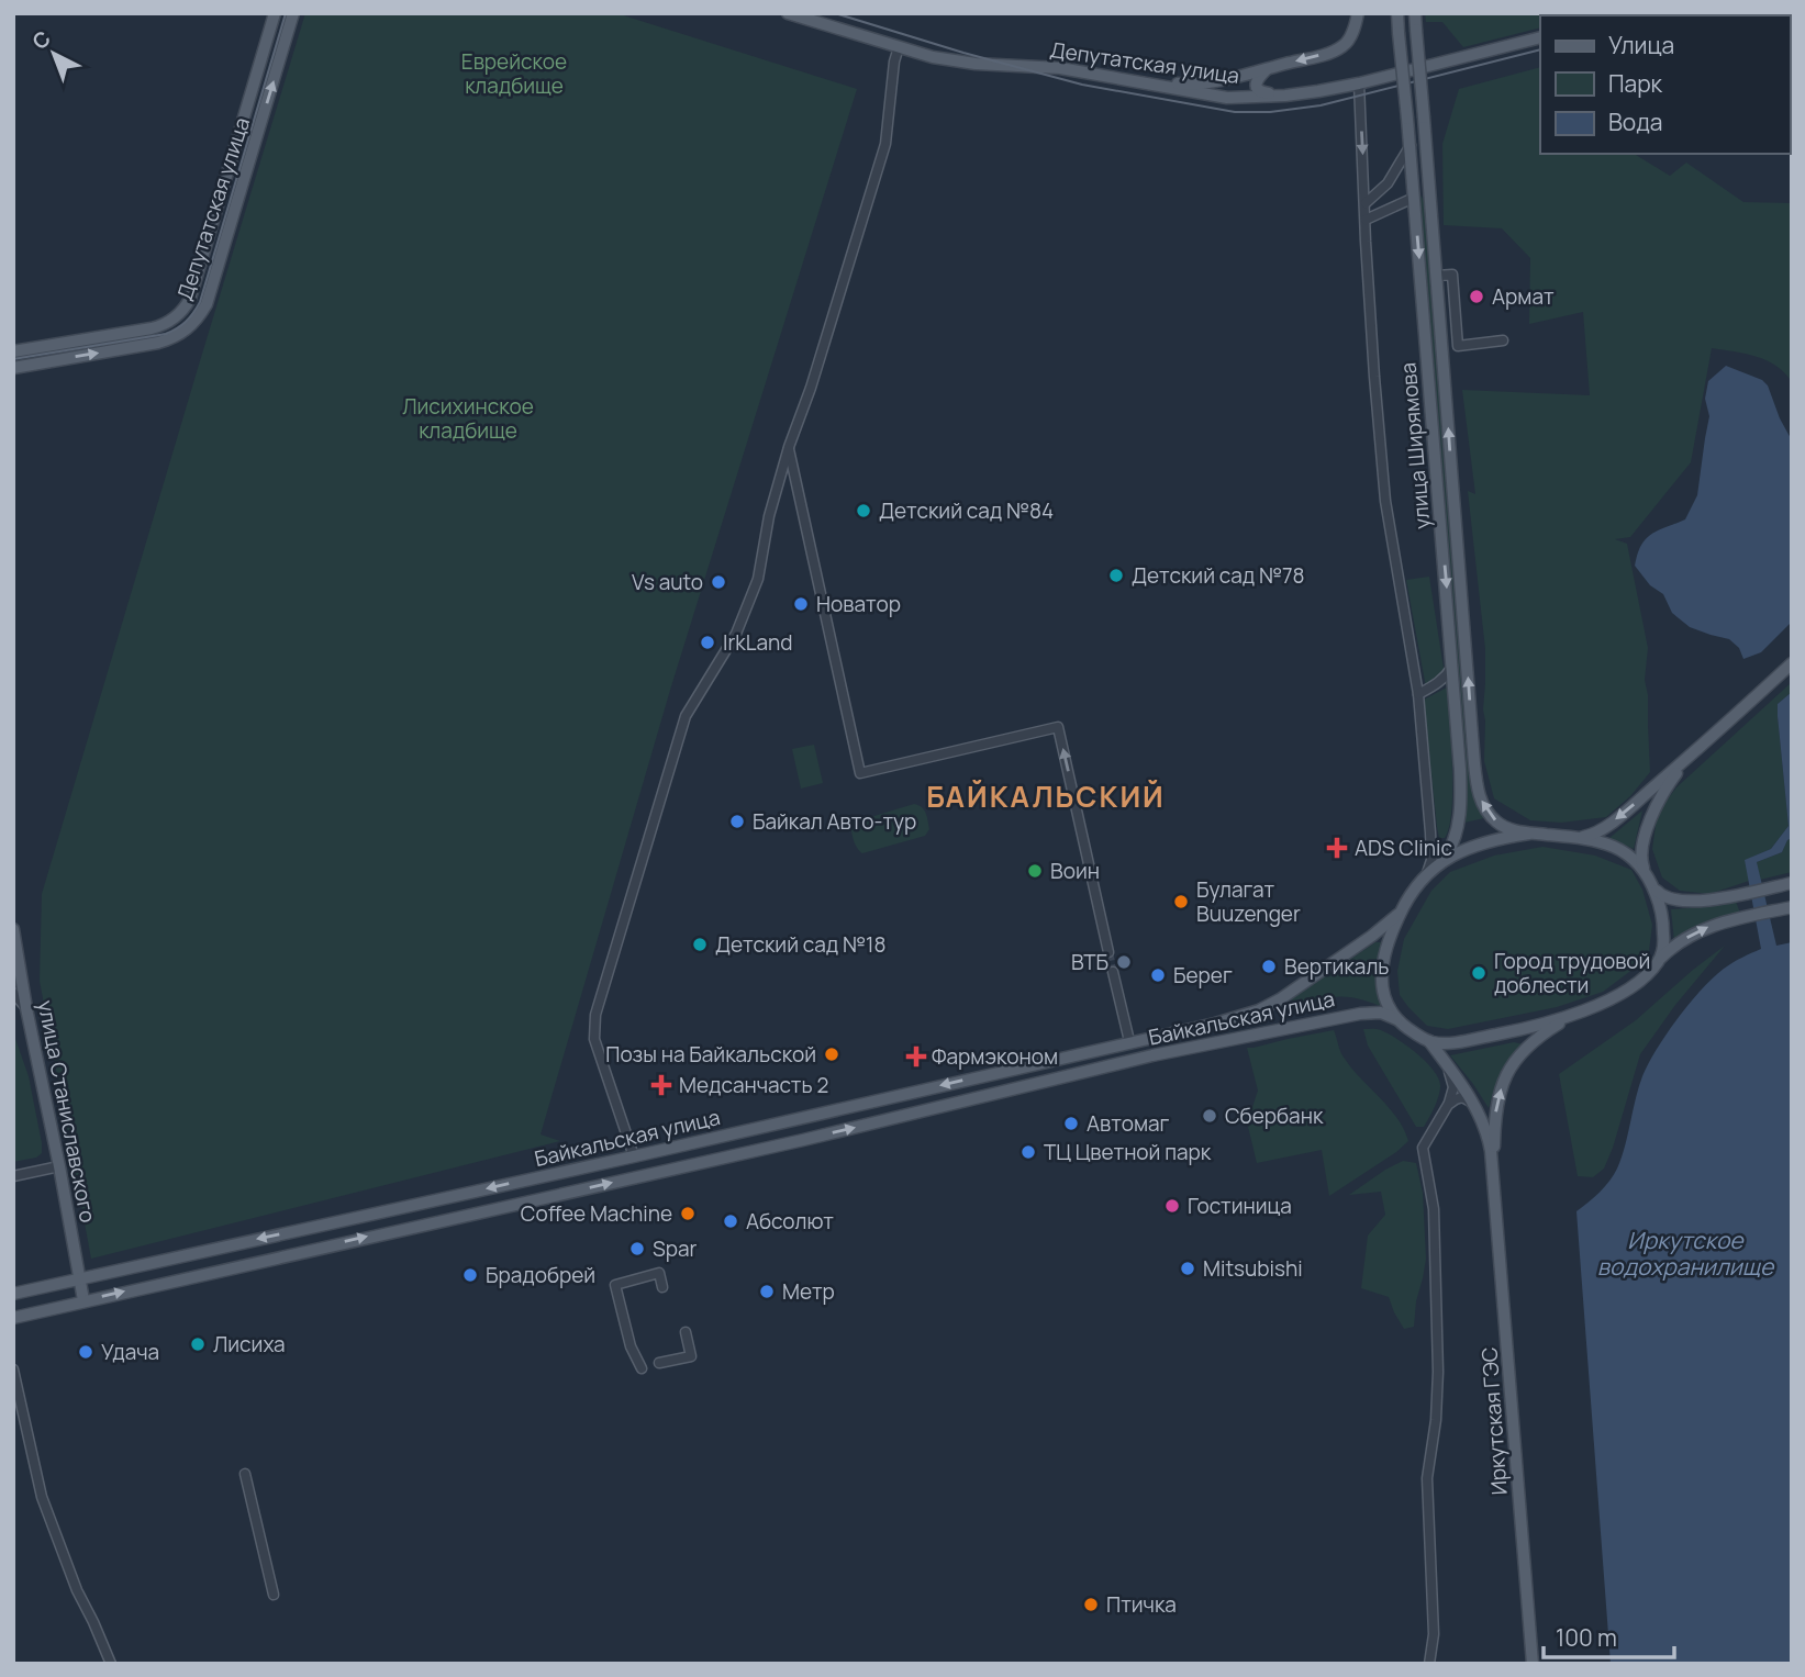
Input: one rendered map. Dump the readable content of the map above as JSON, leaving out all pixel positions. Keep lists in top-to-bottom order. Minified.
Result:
{"streets":{"main road":["Депутатская улица","улица Ширямова","Байкальская улица","улица Станиславского","Иркутская ГЭС"]},"crossings":[["улица Ширямова","Байкальская улица"],["Байкальская улица","улица Станиславского"]],"districts":["БАЙКАЛЬСКИЙ"],"water":["Иркутское водохранилище"],"parks":["Еврейское кладбище","Лисихинское кладбище"],"places":{"other":["Армат","Детский сад №84","Детский сад №78","Vs auto","Новатор","IrkLand","Байкал Авто-тур","Воин","Булагат Buuzenger","Детский сад №18","ВТБ","Вертикаль","Город трудовой доблести","Берег","Позы на Байкальской","Сбербанк","Автомаг","ТЦ Цветной парк","Гостиница","Coffee Machine","Абсолют","Spar","Mitsubishi","Брадобрей","Метр","Лисиха","Удача","Птичка"],"health":["ADS Clinic","Фармэконом","Медсанчасть 2"]},"legend":["Улица","Парк","Вода"],"scale_bar":"100 m","north":"top left"}
